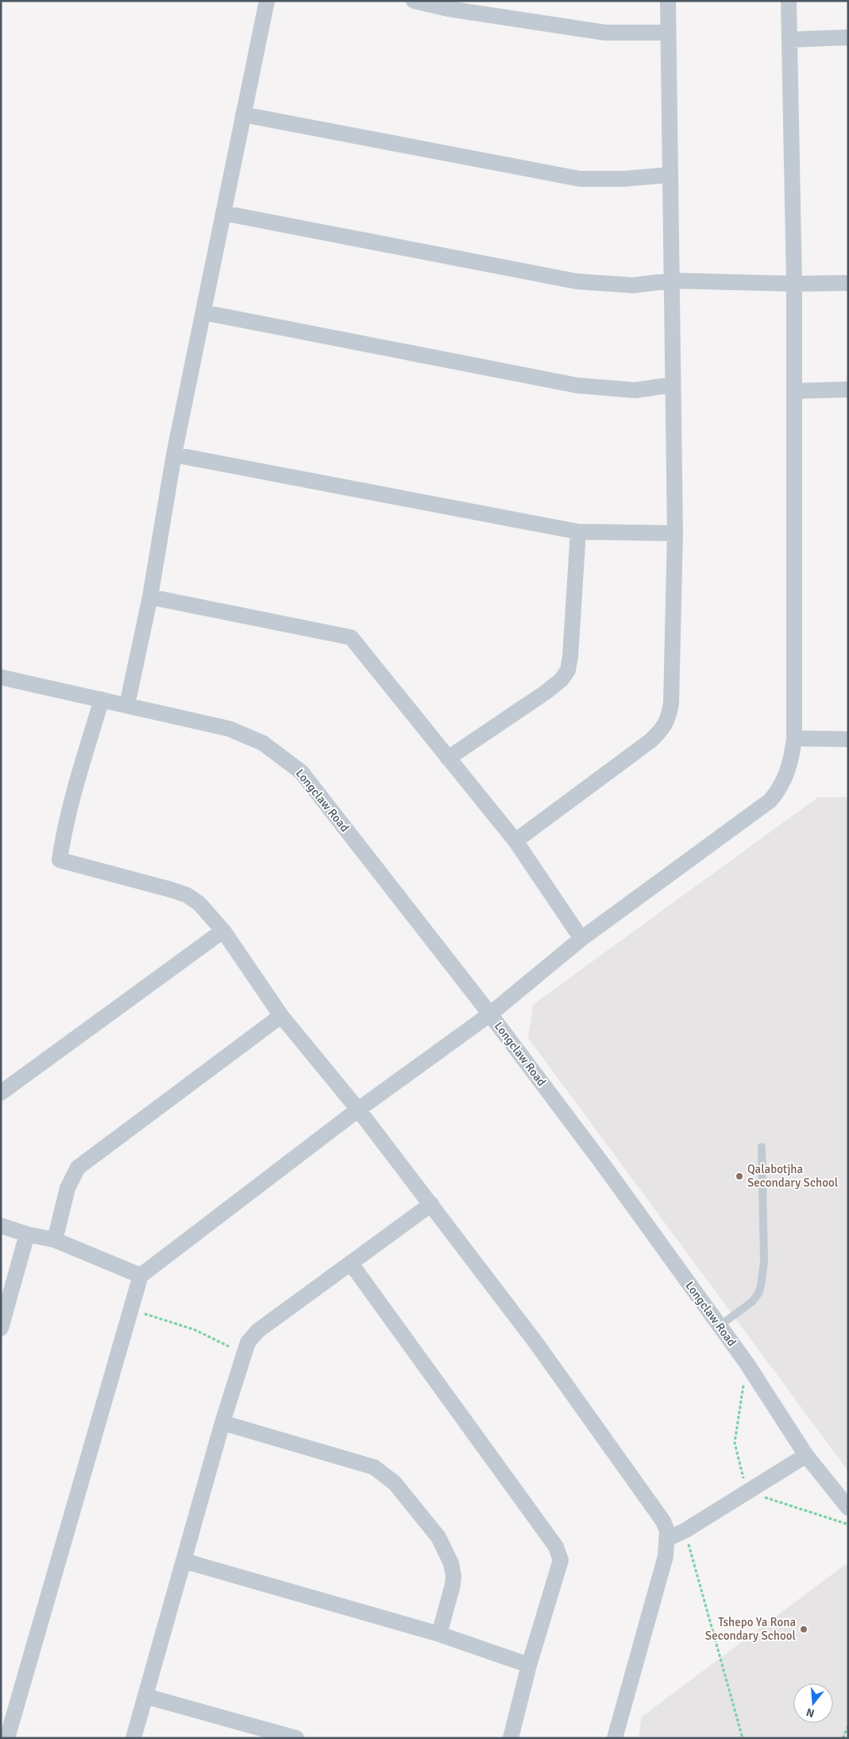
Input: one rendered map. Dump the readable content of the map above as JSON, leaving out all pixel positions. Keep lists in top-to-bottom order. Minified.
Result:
{"streets":{"street":["Longclaw Road"]},"places":["Qalabotjha Secondary School","Tshepo Ya Rona Secondary School"],"north":"bottom"}
